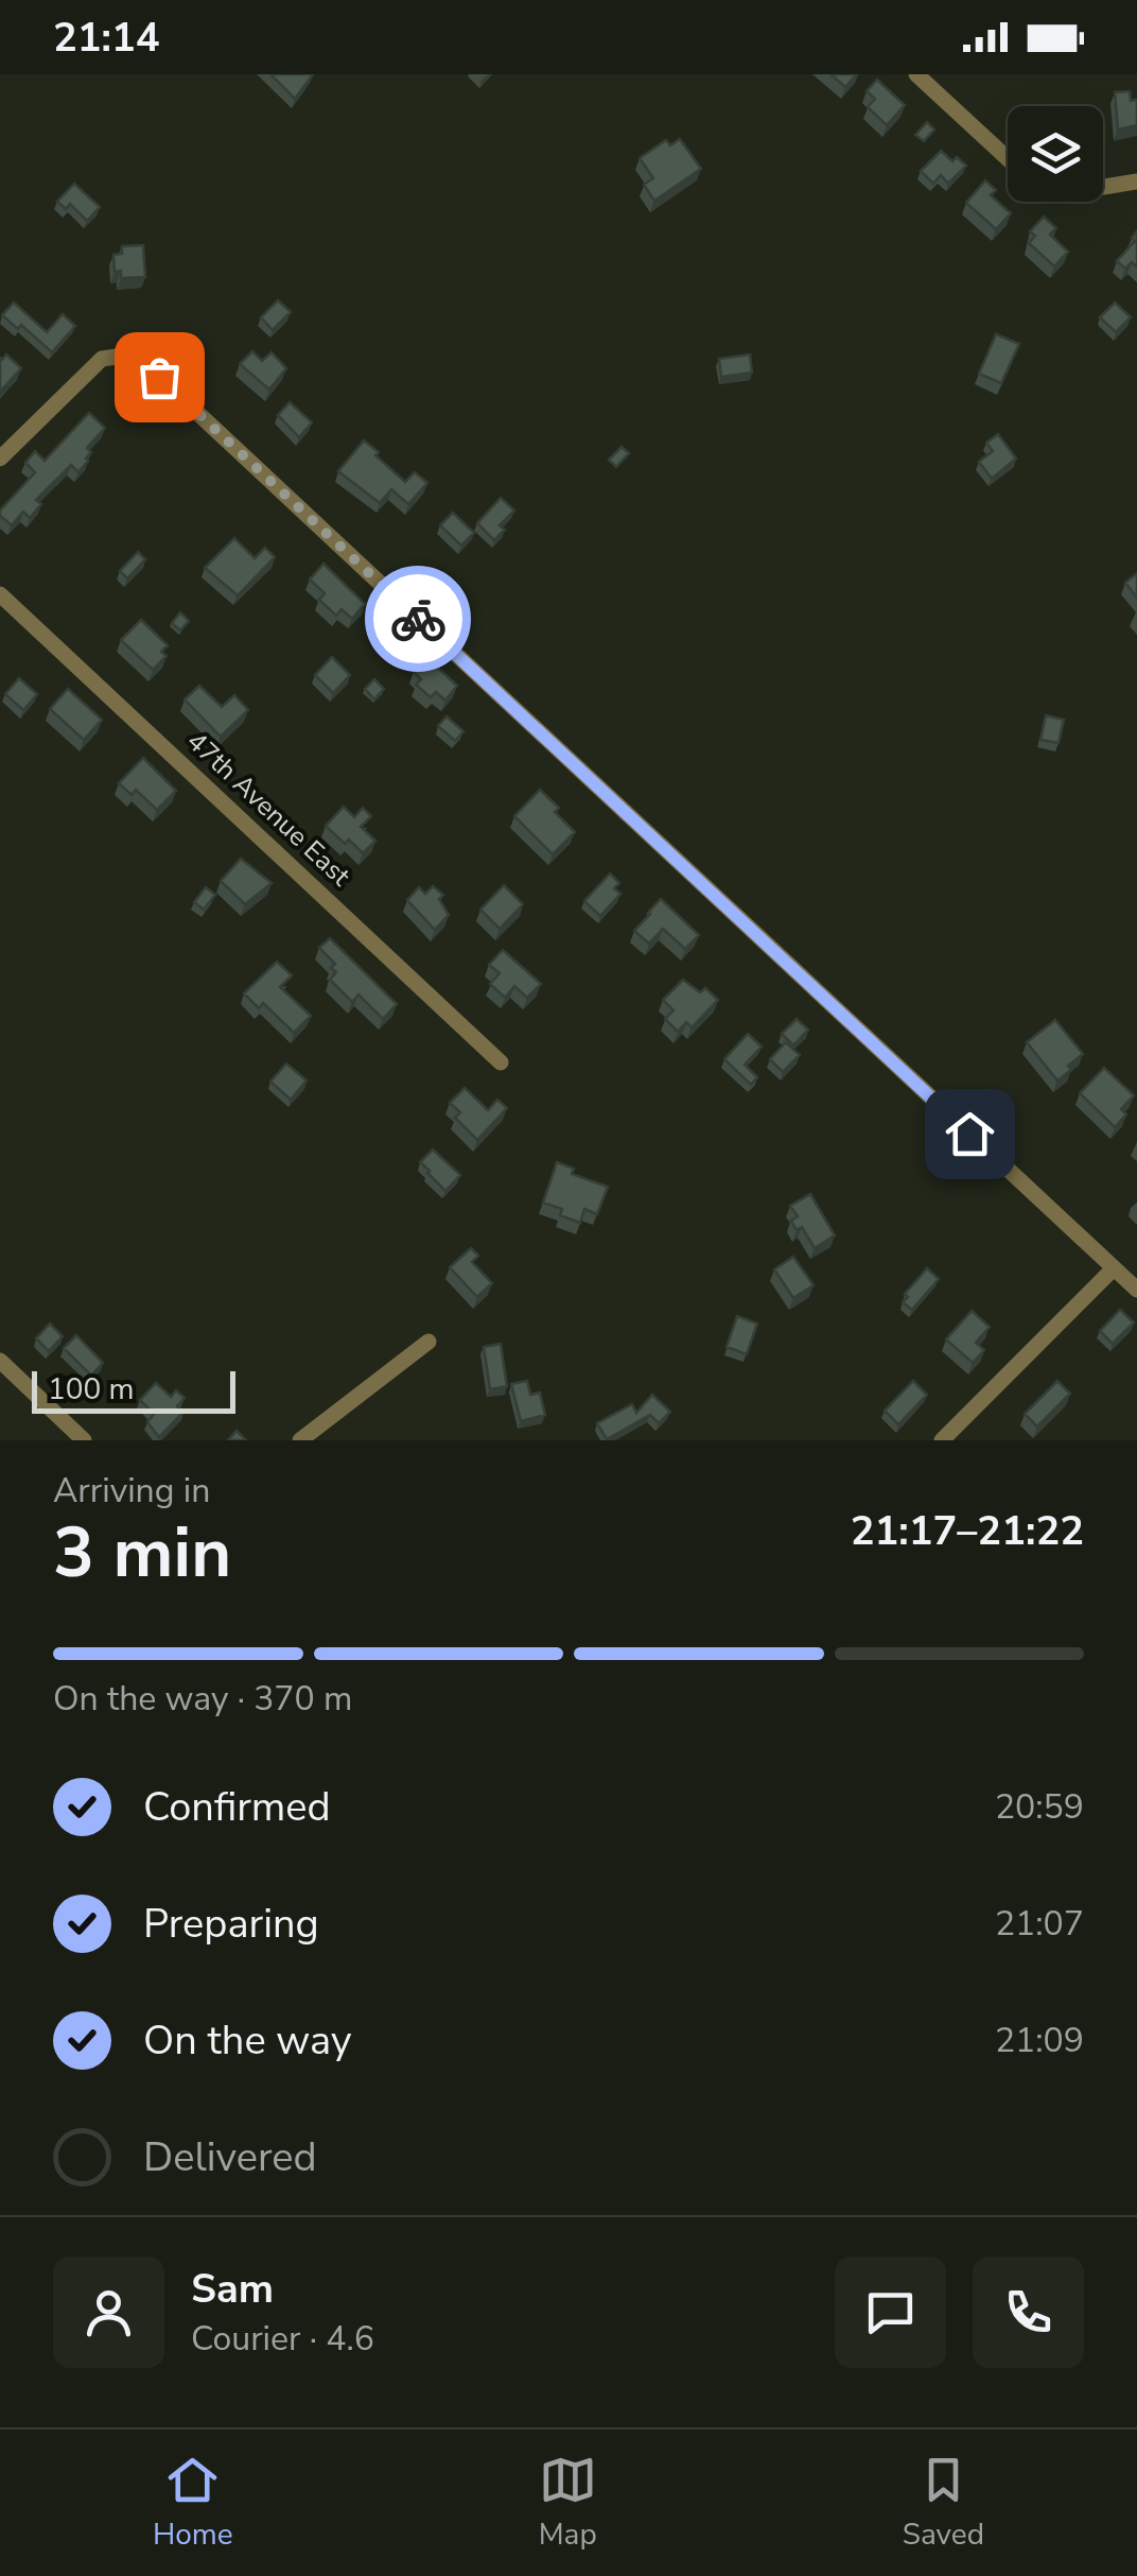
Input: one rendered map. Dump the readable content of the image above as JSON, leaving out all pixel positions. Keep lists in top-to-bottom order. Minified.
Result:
{"streets":{"street":["47th Avenue East"]},"scale_bar":"100 m","page":{"status":"21:14","scale":"100 m","heading":["3 min","Arriving in","21:17–21:22"],"panel":["Sam","Courier · 4.6"],"bar":"On the way · 370 m","list":[["Confirmed","20:59"],["Preparing","21:07"],["On the way","21:09"],"Delivered"],"tabs":["Home","Map","Saved"]}}
